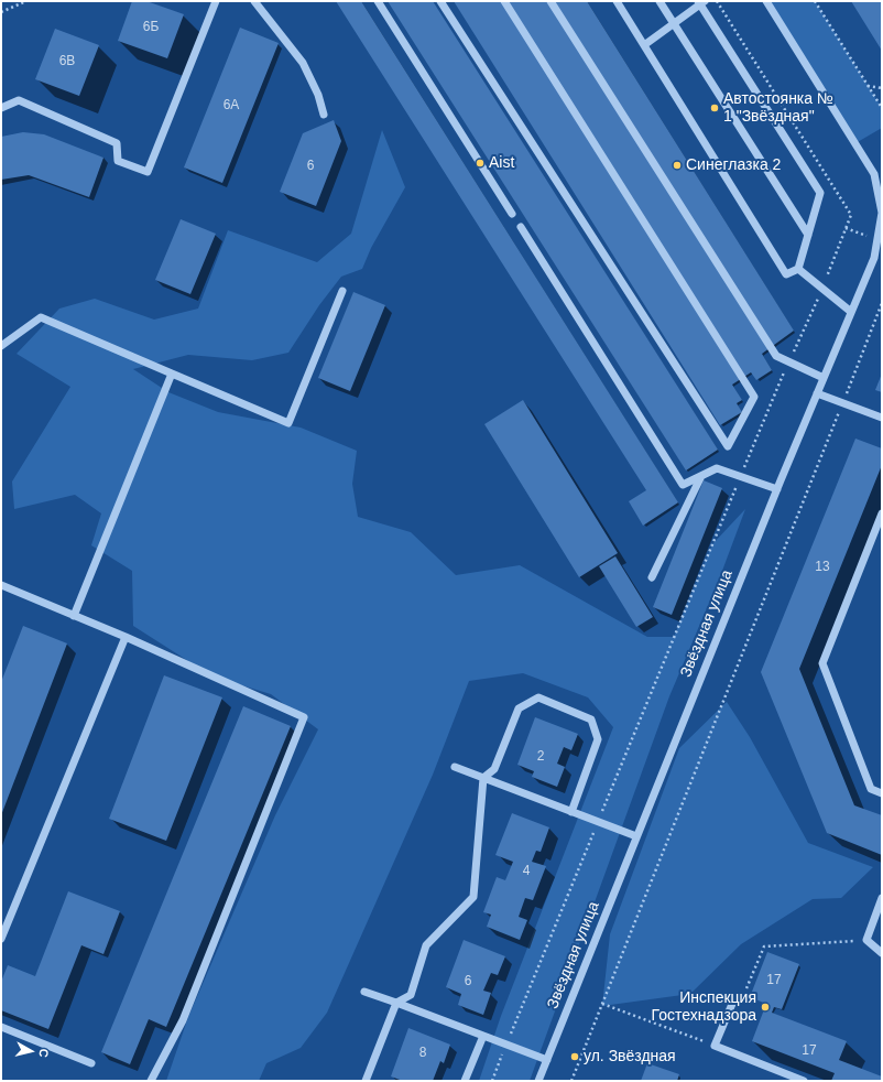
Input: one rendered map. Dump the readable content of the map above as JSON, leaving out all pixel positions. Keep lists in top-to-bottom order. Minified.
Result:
{"streets":{"street":["Звёздная улица"]},"places":["Автостоянка № 1 \"Звёздная\"","Aist","Синеглазка 2","Инспекция Гостехнадзора","ул. Звёздная"],"house_numbers":["6Б","6В","6А","6","13","2","4","17","6","17","8"],"north":"right"}
